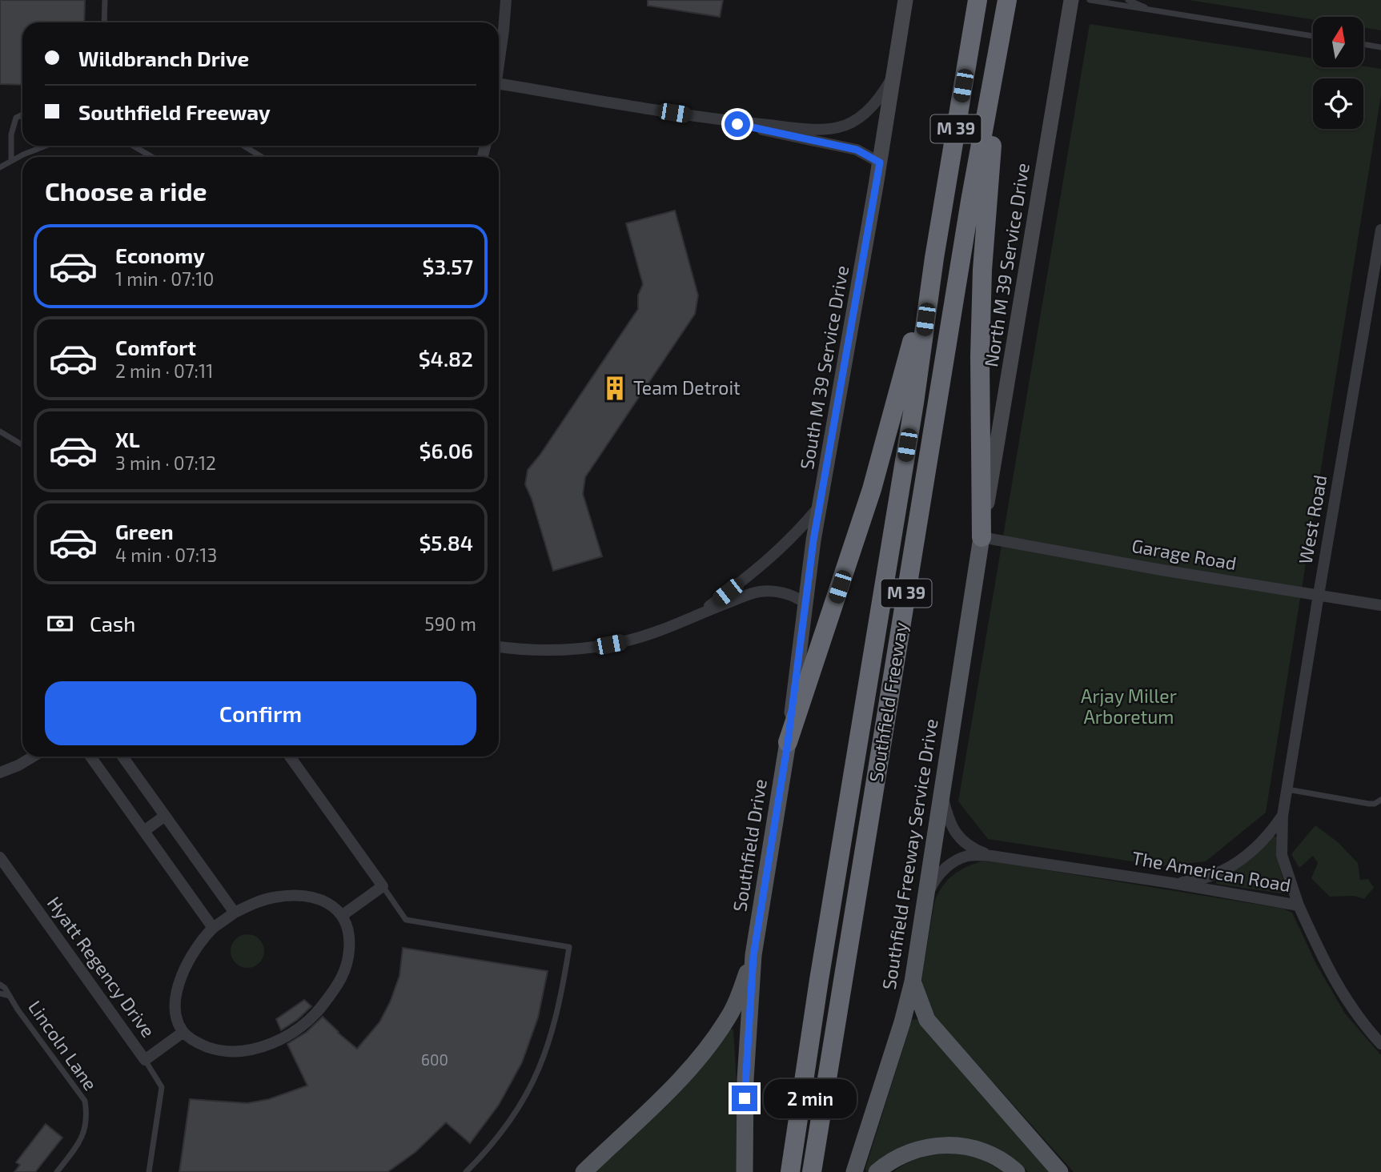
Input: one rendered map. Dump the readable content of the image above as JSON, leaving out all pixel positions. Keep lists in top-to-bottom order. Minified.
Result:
{"streets":{"highway":["M 39","Southfield Freeway"],"main road":["North M 39 Service Drive","South M 39 Service Drive","Southfield Drive","Southfield Freeway Service Drive"],"street":["West Road","Garage Road","The American Road","Hyatt Regency Drive"],"lane":["Lincoln Lane"]},"crossings":[["North M 39 Service Drive","Garage Road"],["North M 39 Service Drive","Southfield Freeway Service Drive"],["South M 39 Service Drive","Southfield Drive"],["West Road","Garage Road"],["West Road","The American Road"],["Garage Road","Southfield Freeway Service Drive"],["Southfield Freeway Service Drive","The American Road"]],"parks":["Arjay Miller Arboretum"],"places":{"building":["Team Detroit"]},"house_numbers":["600"],"north":"top","page":{"banner":["Wildbranch Drive","Southfield Freeway"],"heading":"Choose a ride","list":[{"name":"Economy","note":"1 min · 07:10","value":"$3.57"},{"name":"Comfort","note":"2 min · 07:11","value":"$4.82"},{"name":"XL","note":"3 min · 07:12","value":"$6.06"},{"name":"Green","note":"4 min · 07:13","value":"$5.84"}],"pay":["Cash","590 m"],"buttons":"Confirm","bubble":"2 min"}}
